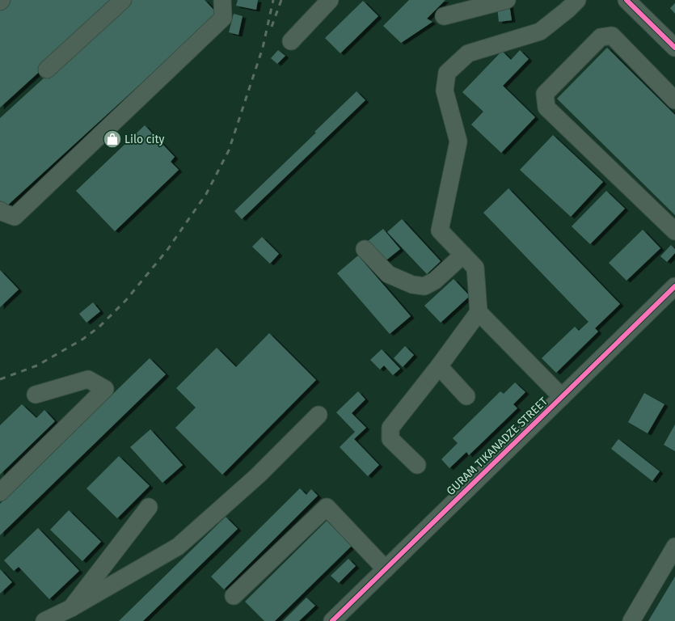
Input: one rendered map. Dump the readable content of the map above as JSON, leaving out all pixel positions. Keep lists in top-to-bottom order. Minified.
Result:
{"streets":{"street":["GURAM TIKANADZE STREET"]},"places":{"shop":["Lilo city"]}}
